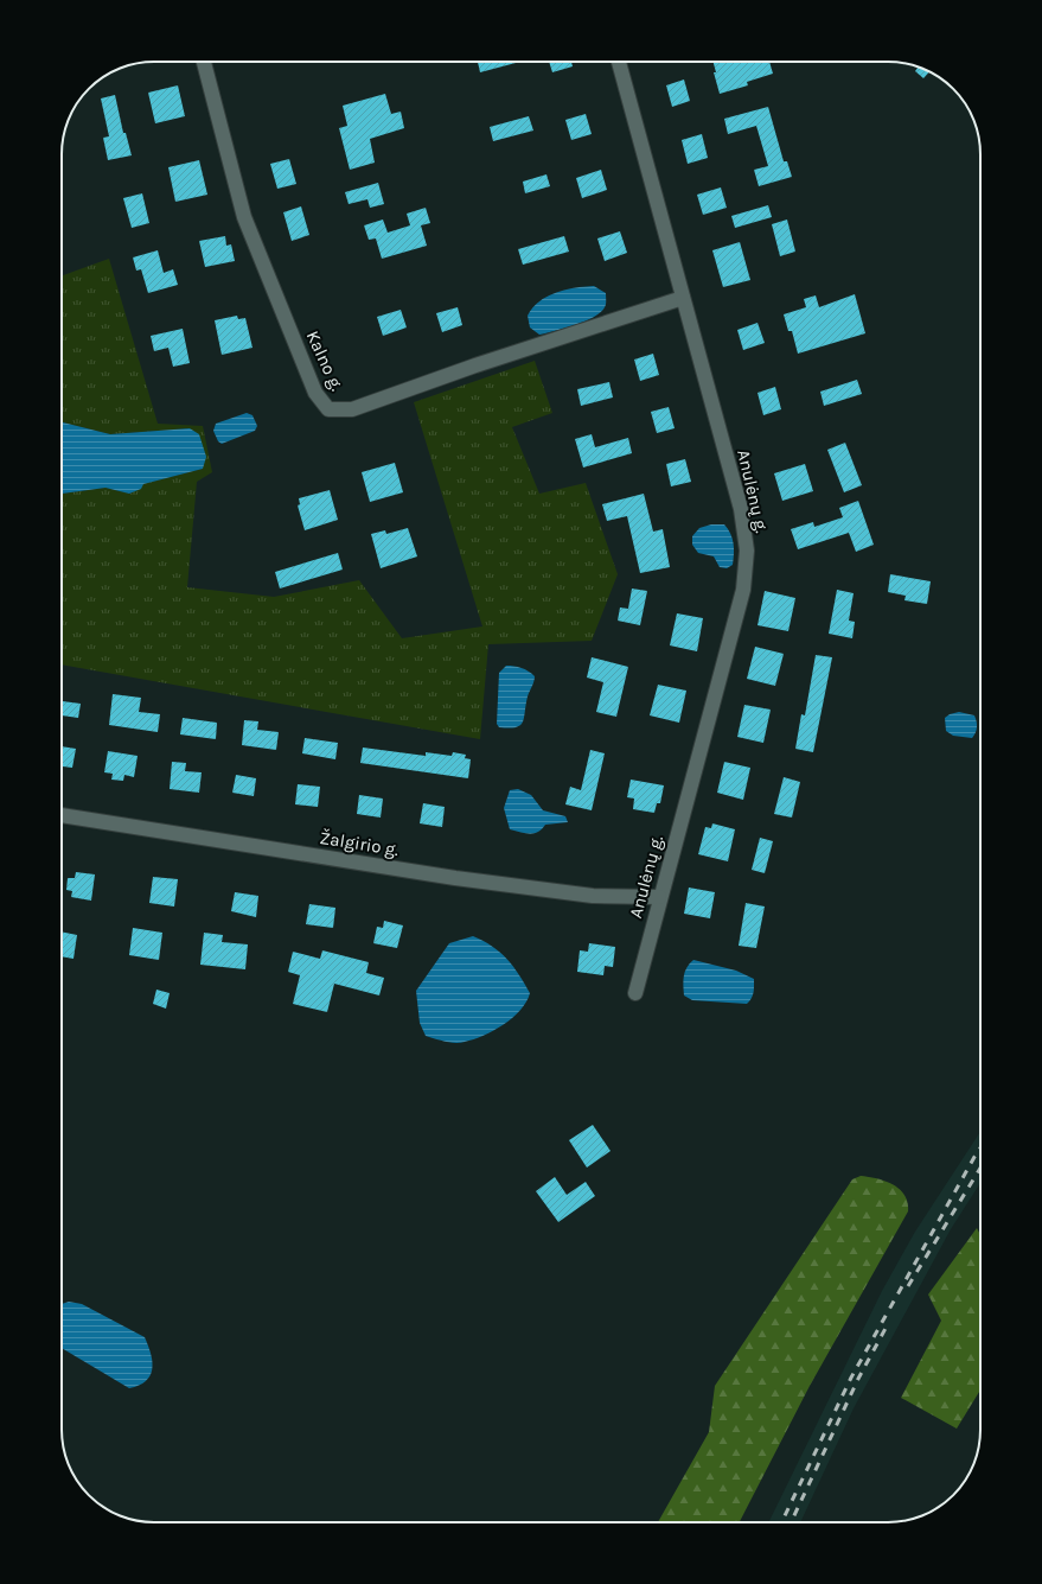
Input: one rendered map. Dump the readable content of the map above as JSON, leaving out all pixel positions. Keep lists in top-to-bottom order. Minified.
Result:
{"streets":{"street":["Kalno g.","Anulėnų g.","Žalgirio g."]},"crossings":[["Kalno g.","Anulėnų g."],["Anulėnų g.","Žalgirio g."]]}
